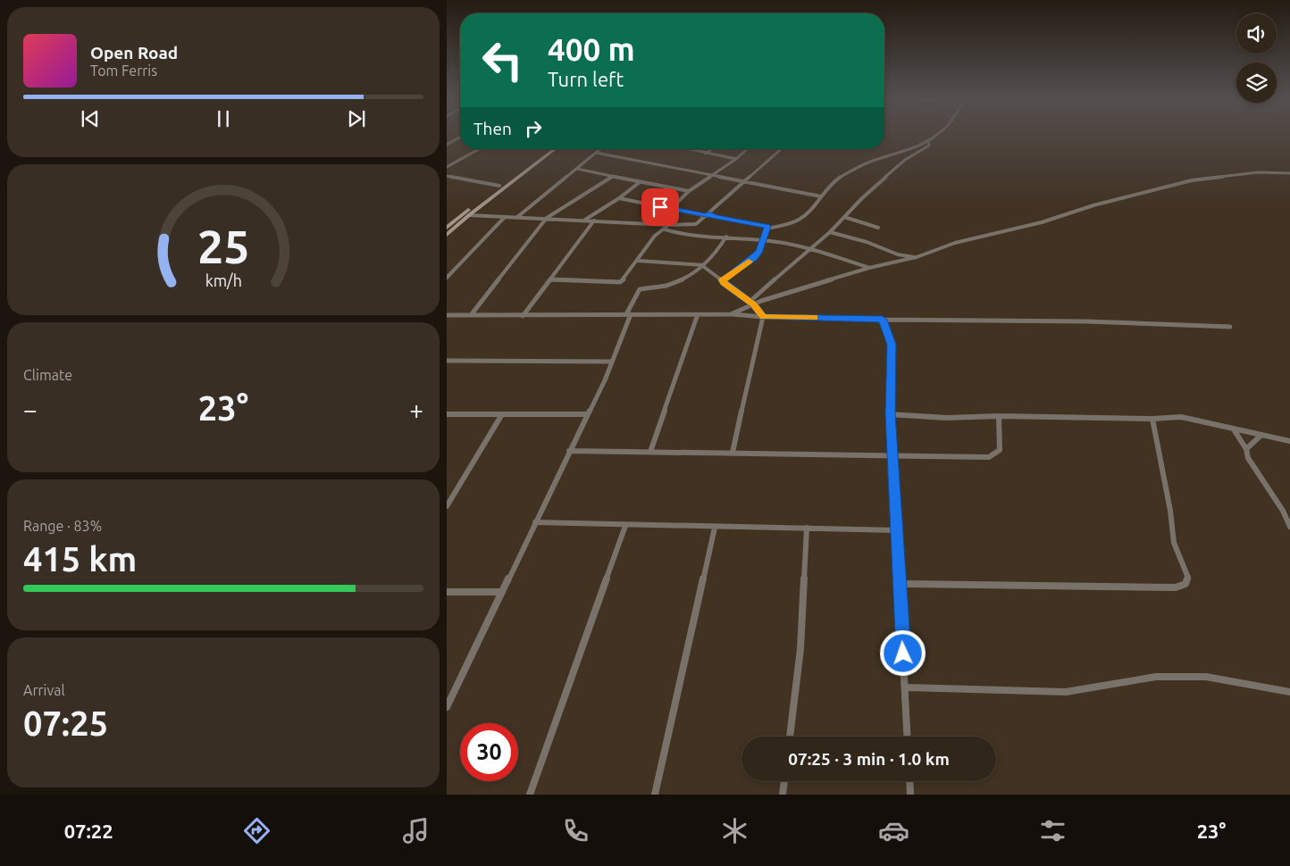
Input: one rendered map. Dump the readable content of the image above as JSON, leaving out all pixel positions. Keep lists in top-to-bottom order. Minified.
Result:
{"page":{"turn":["400 m","Turn left"],"song":["Open Road","Tom Ferris"],"then":"Then","tile":["Climate",["Range · 83%","415 km"],["Arrival","07:25"]],"heat":["−","23°","+"],"limit":"30","trip":"07:25 · 3 min · 1.0 km","tabs":["07:22","23°"],"gauge":["25","km/h"]}}
